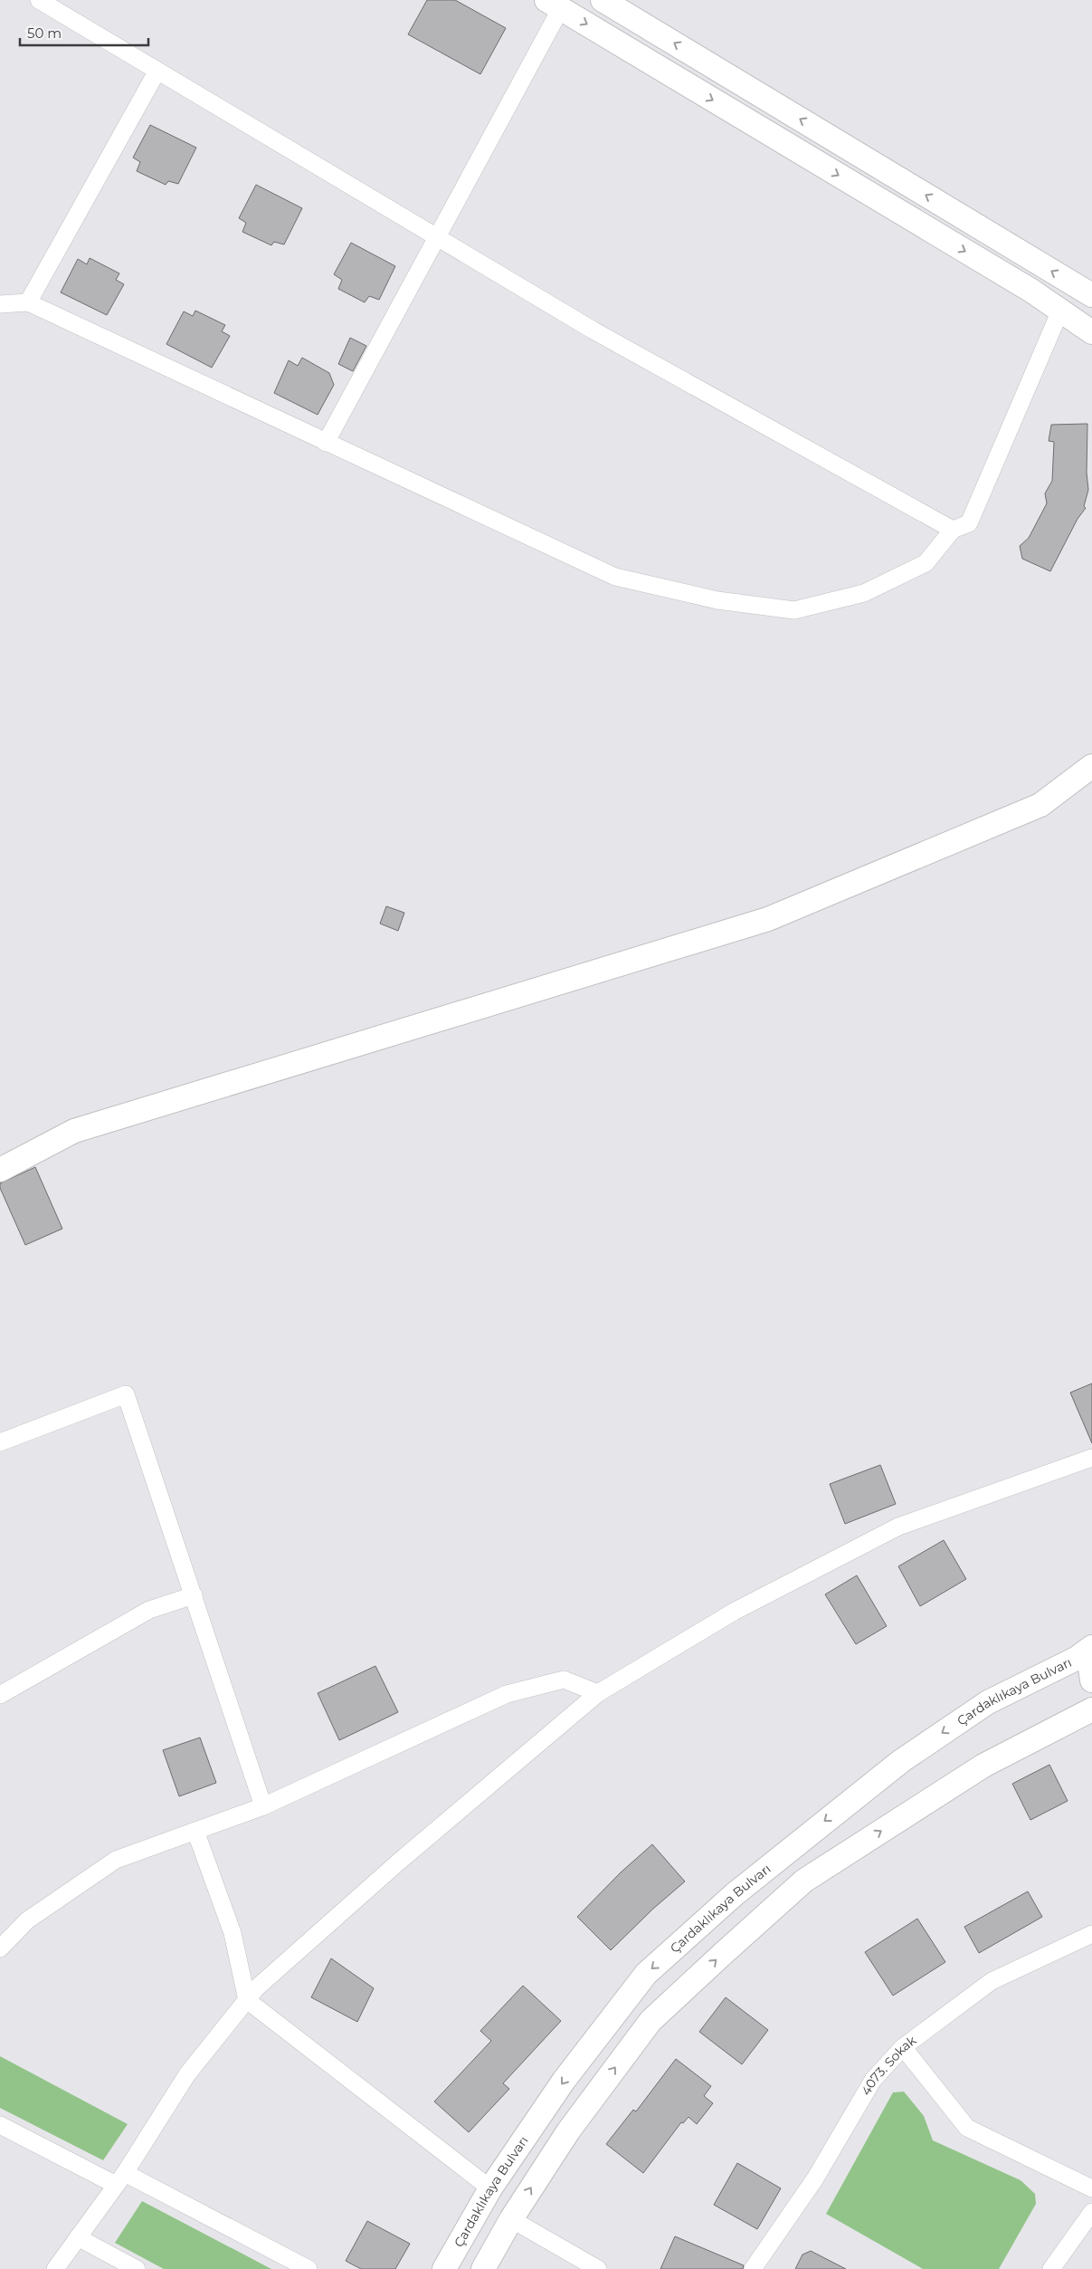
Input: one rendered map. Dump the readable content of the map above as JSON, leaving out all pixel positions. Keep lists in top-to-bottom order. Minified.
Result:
{"streets":{"main road":["Çardaklıkaya Bulvarı"],"street":["4073. Sokak"]},"scale_bar":"50 m"}
